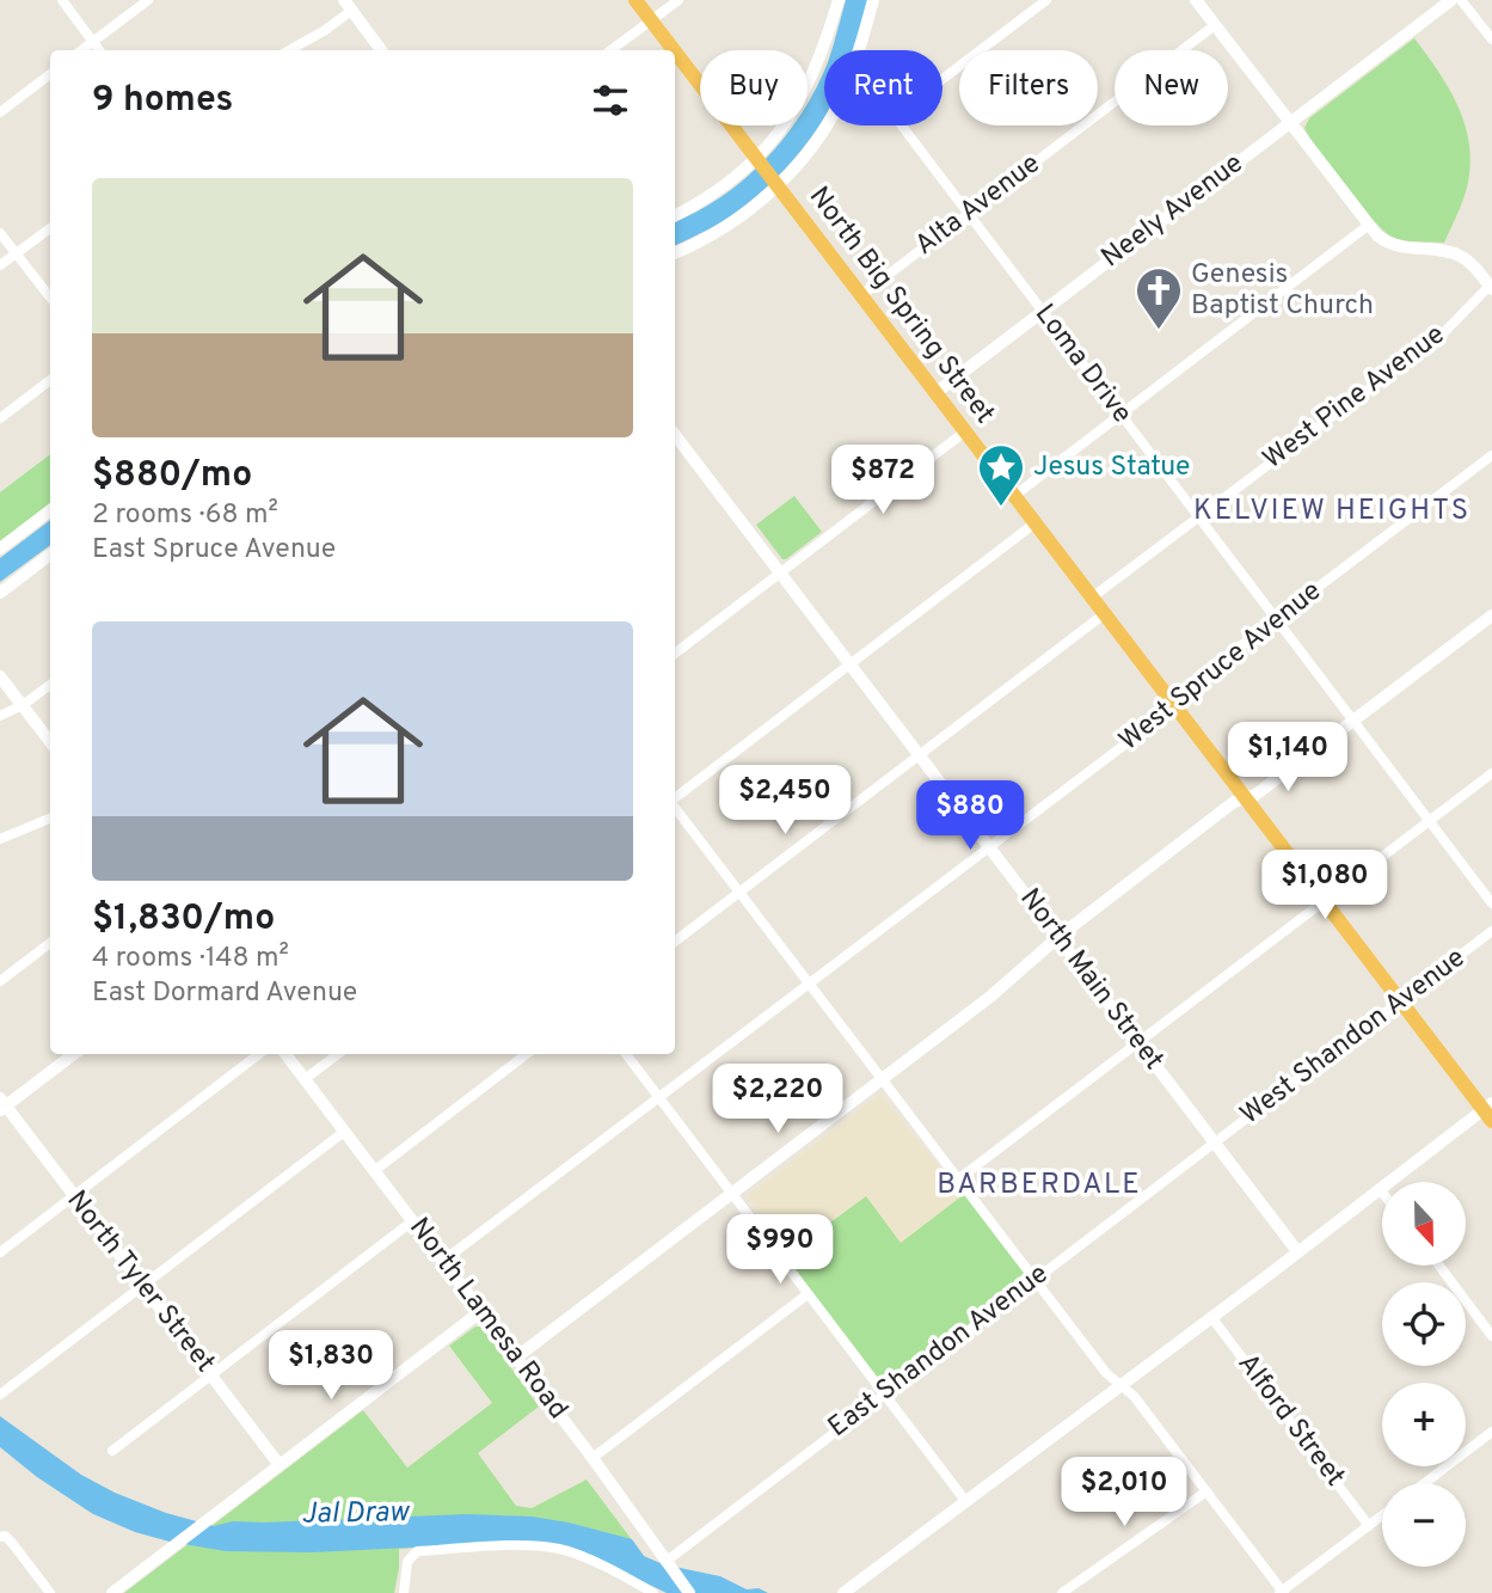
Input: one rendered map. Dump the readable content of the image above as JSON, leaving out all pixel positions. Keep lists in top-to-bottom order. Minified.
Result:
{"streets":{"highway":["North Big Spring Street"],"main road":["North Lamesa Road"],"street":["Alta Avenue","Neely Avenue","Loma Drive","West Pine Avenue","West Spruce Avenue","North Main Street","West Shandon Avenue","North Tyler Street","East Shandon Avenue","Alford Street"]},"crossings":[["Alta Avenue","North Big Spring Street"],["Alta Avenue","Loma Drive"],["Neely Avenue","North Big Spring Street"],["Neely Avenue","Loma Drive"],["North Big Spring Street","West Pine Avenue"],["North Big Spring Street","West Spruce Avenue"],["North Big Spring Street","West Shandon Avenue"],["Loma Drive","West Pine Avenue"],["Loma Drive","West Spruce Avenue"],["West Spruce Avenue","North Main Street"],["West Spruce Avenue","North Lamesa Road"],["North Main Street","West Shandon Avenue"],["North Main Street","East Shandon Avenue"],["West Shandon Avenue","East Shandon Avenue"],["North Lamesa Road","East Shandon Avenue"]],"districts":["KELVIEW HEIGHTS","BARBERDALE"],"water":["Jal Draw"],"places":{"church":["Genesis Baptist Church"],"place":["Jesus Statue"]},"north":"bottom","page":{"chip":["Buy","Rent","Filters","New"],"heading":"9 homes","list":[{"name":"$880/mo","note":"2 rooms · 68 m² · East Spruce Avenue"},{"name":"$1,830/mo","note":"4 rooms · 148 m² · East Dormard Avenue"}],"price":["$872","$1,140","$2,450","$880","$1,080","$2,220","$990","$1,830","$2,010"],"map_buttons":["+","−"]}}
